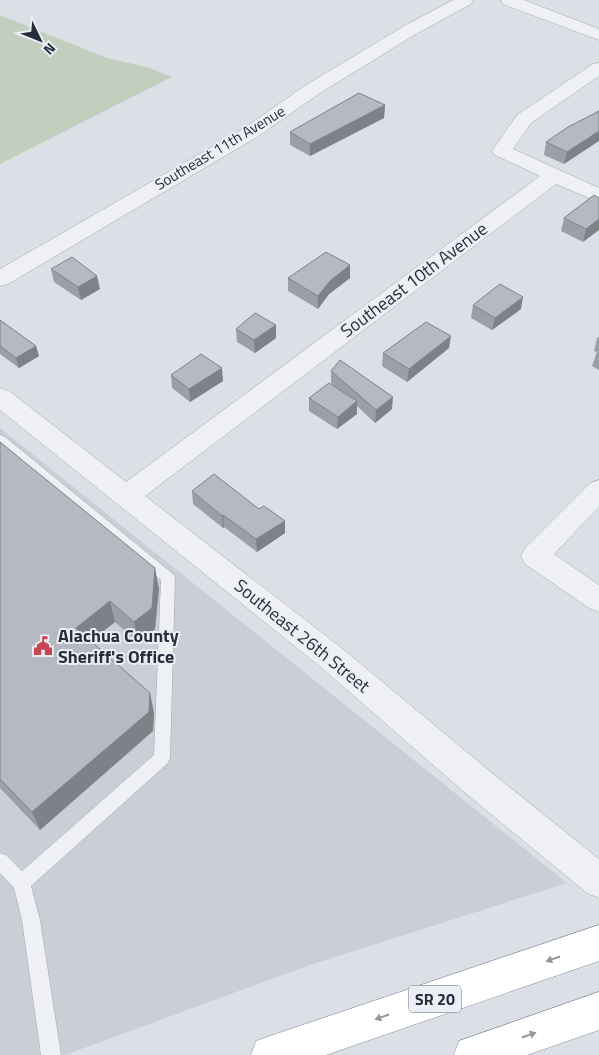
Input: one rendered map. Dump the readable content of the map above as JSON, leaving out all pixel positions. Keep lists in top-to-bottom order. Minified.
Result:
{"streets":{"highway":["SR 20"],"street":["Southeast 11th Avenue","Southeast 10th Avenue","Southeast 26th Street"]},"crossings":[["Southeast 10th Avenue","Southeast 26th Street"]],"places":{"public building":["Alachua County Sheriff's Office"]},"north":"bottom right"}
